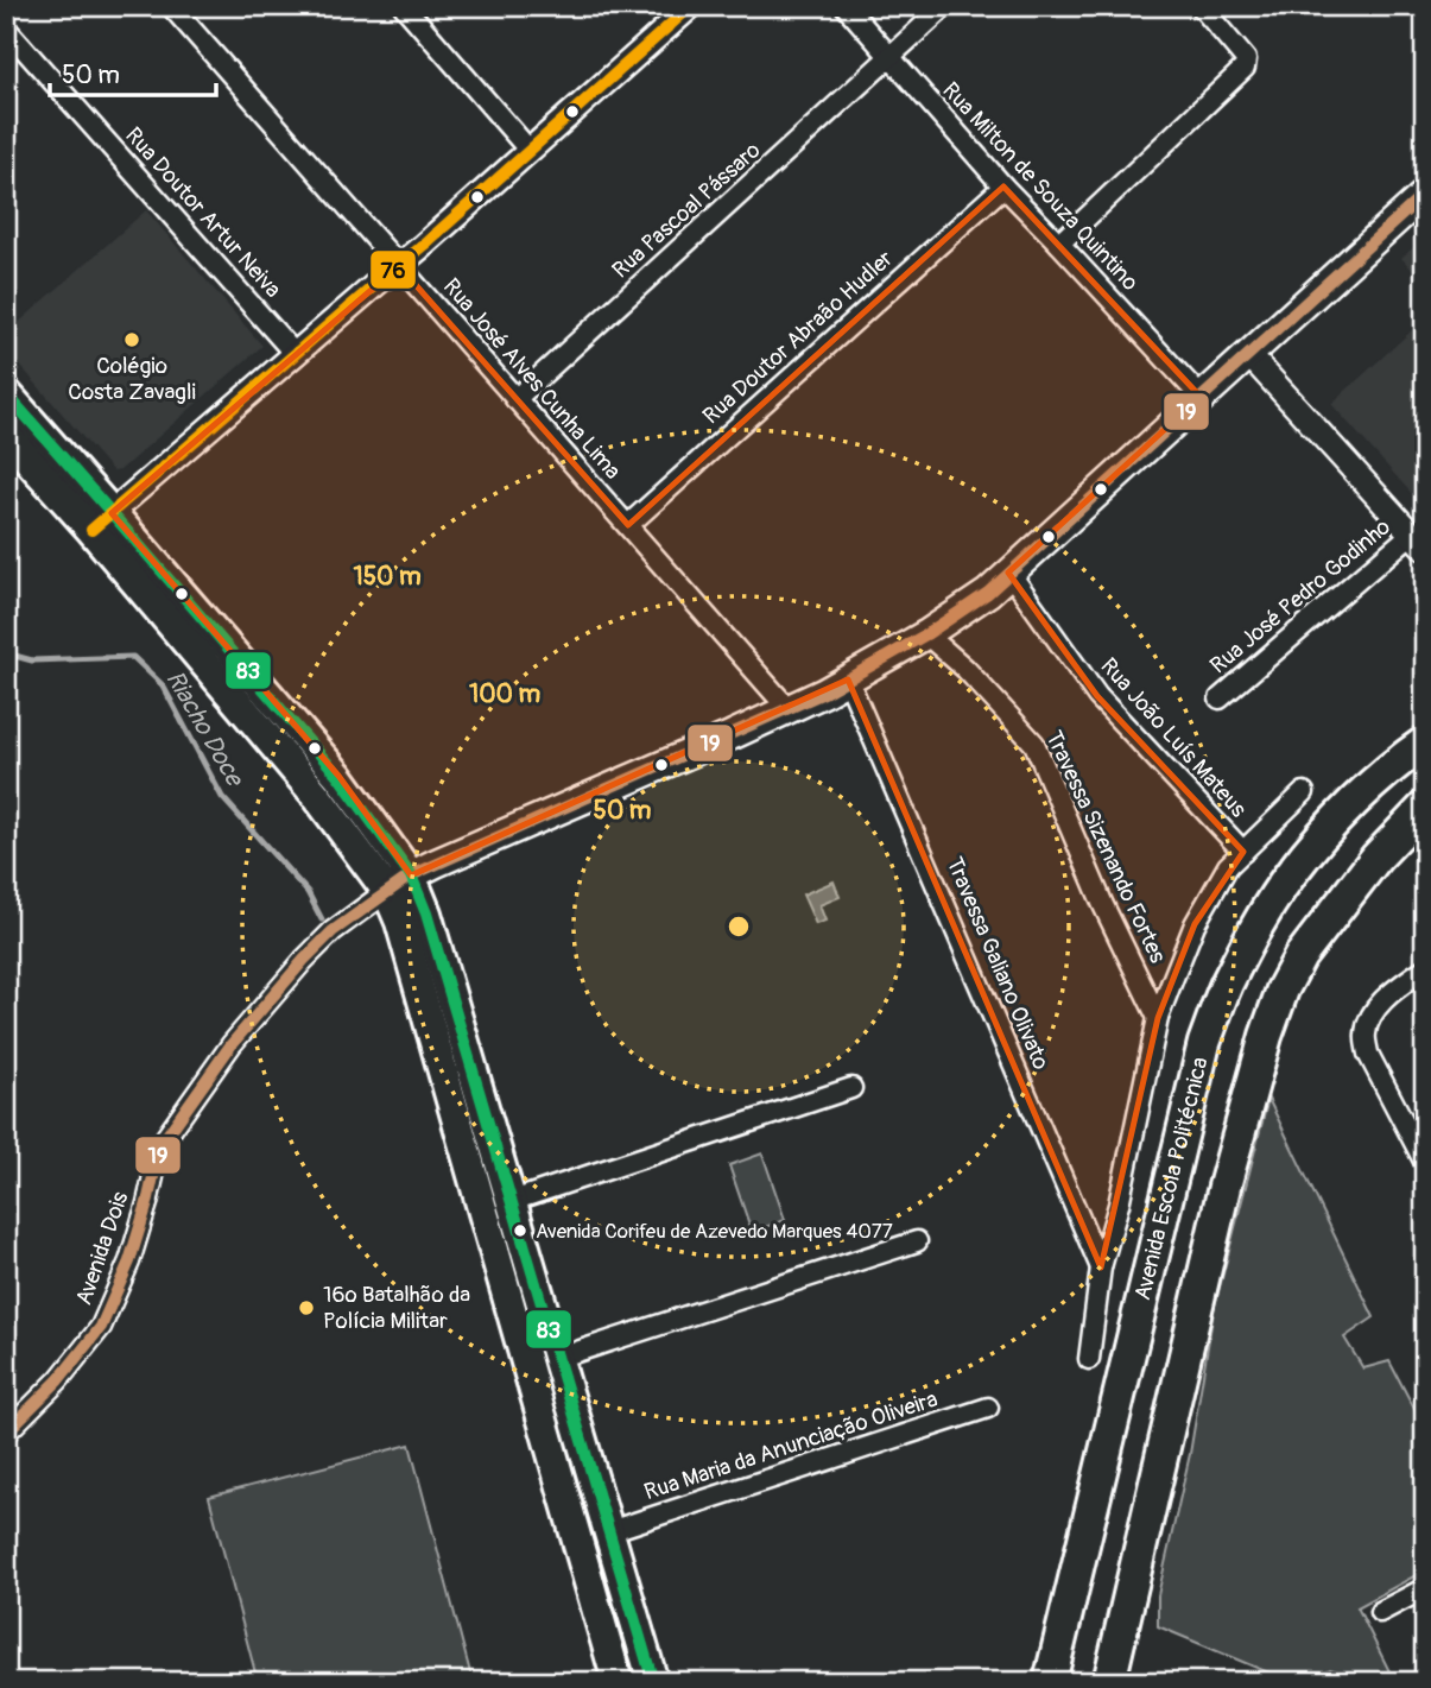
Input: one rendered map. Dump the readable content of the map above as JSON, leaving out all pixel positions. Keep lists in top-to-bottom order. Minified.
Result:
{"streets":{"highway":["Avenida Escola Politécnica"],"street":["Rua Milton de Souza Quintino","Rua Pascoal Pássaro","Rua Doutor Artur Neiva","Rua Doutor Abraão Hudler","Rua José Alves Cunha Lima","Rua José Pedro Godinho","Rua João Luís Mateus","Travessa Sizenando Fortes","Travessa Galiano Olivato","Avenida Dois","Rua Maria da Anunciação Oliveira"]},"crossings":[["Rua Milton de Souza Quintino","Rua Pascoal Pássaro"],["Rua Milton de Souza Quintino","Rua Doutor Abraão Hudler"],["Rua Pascoal Pássaro","Rua José Alves Cunha Lima"],["Rua Doutor Abraão Hudler","Rua José Alves Cunha Lima"]],"water":["Riacho Doce"],"places":["Colégio Costa Zavagli","Avenida Corifeu de Azevedo Marques 4077","16º Batalhão da Polícia Militar"],"lines":["transit line 76","transit line 19","transit line 83"],"scale_bar":"50 m","rings":["150 m","100 m","50 m"]}
